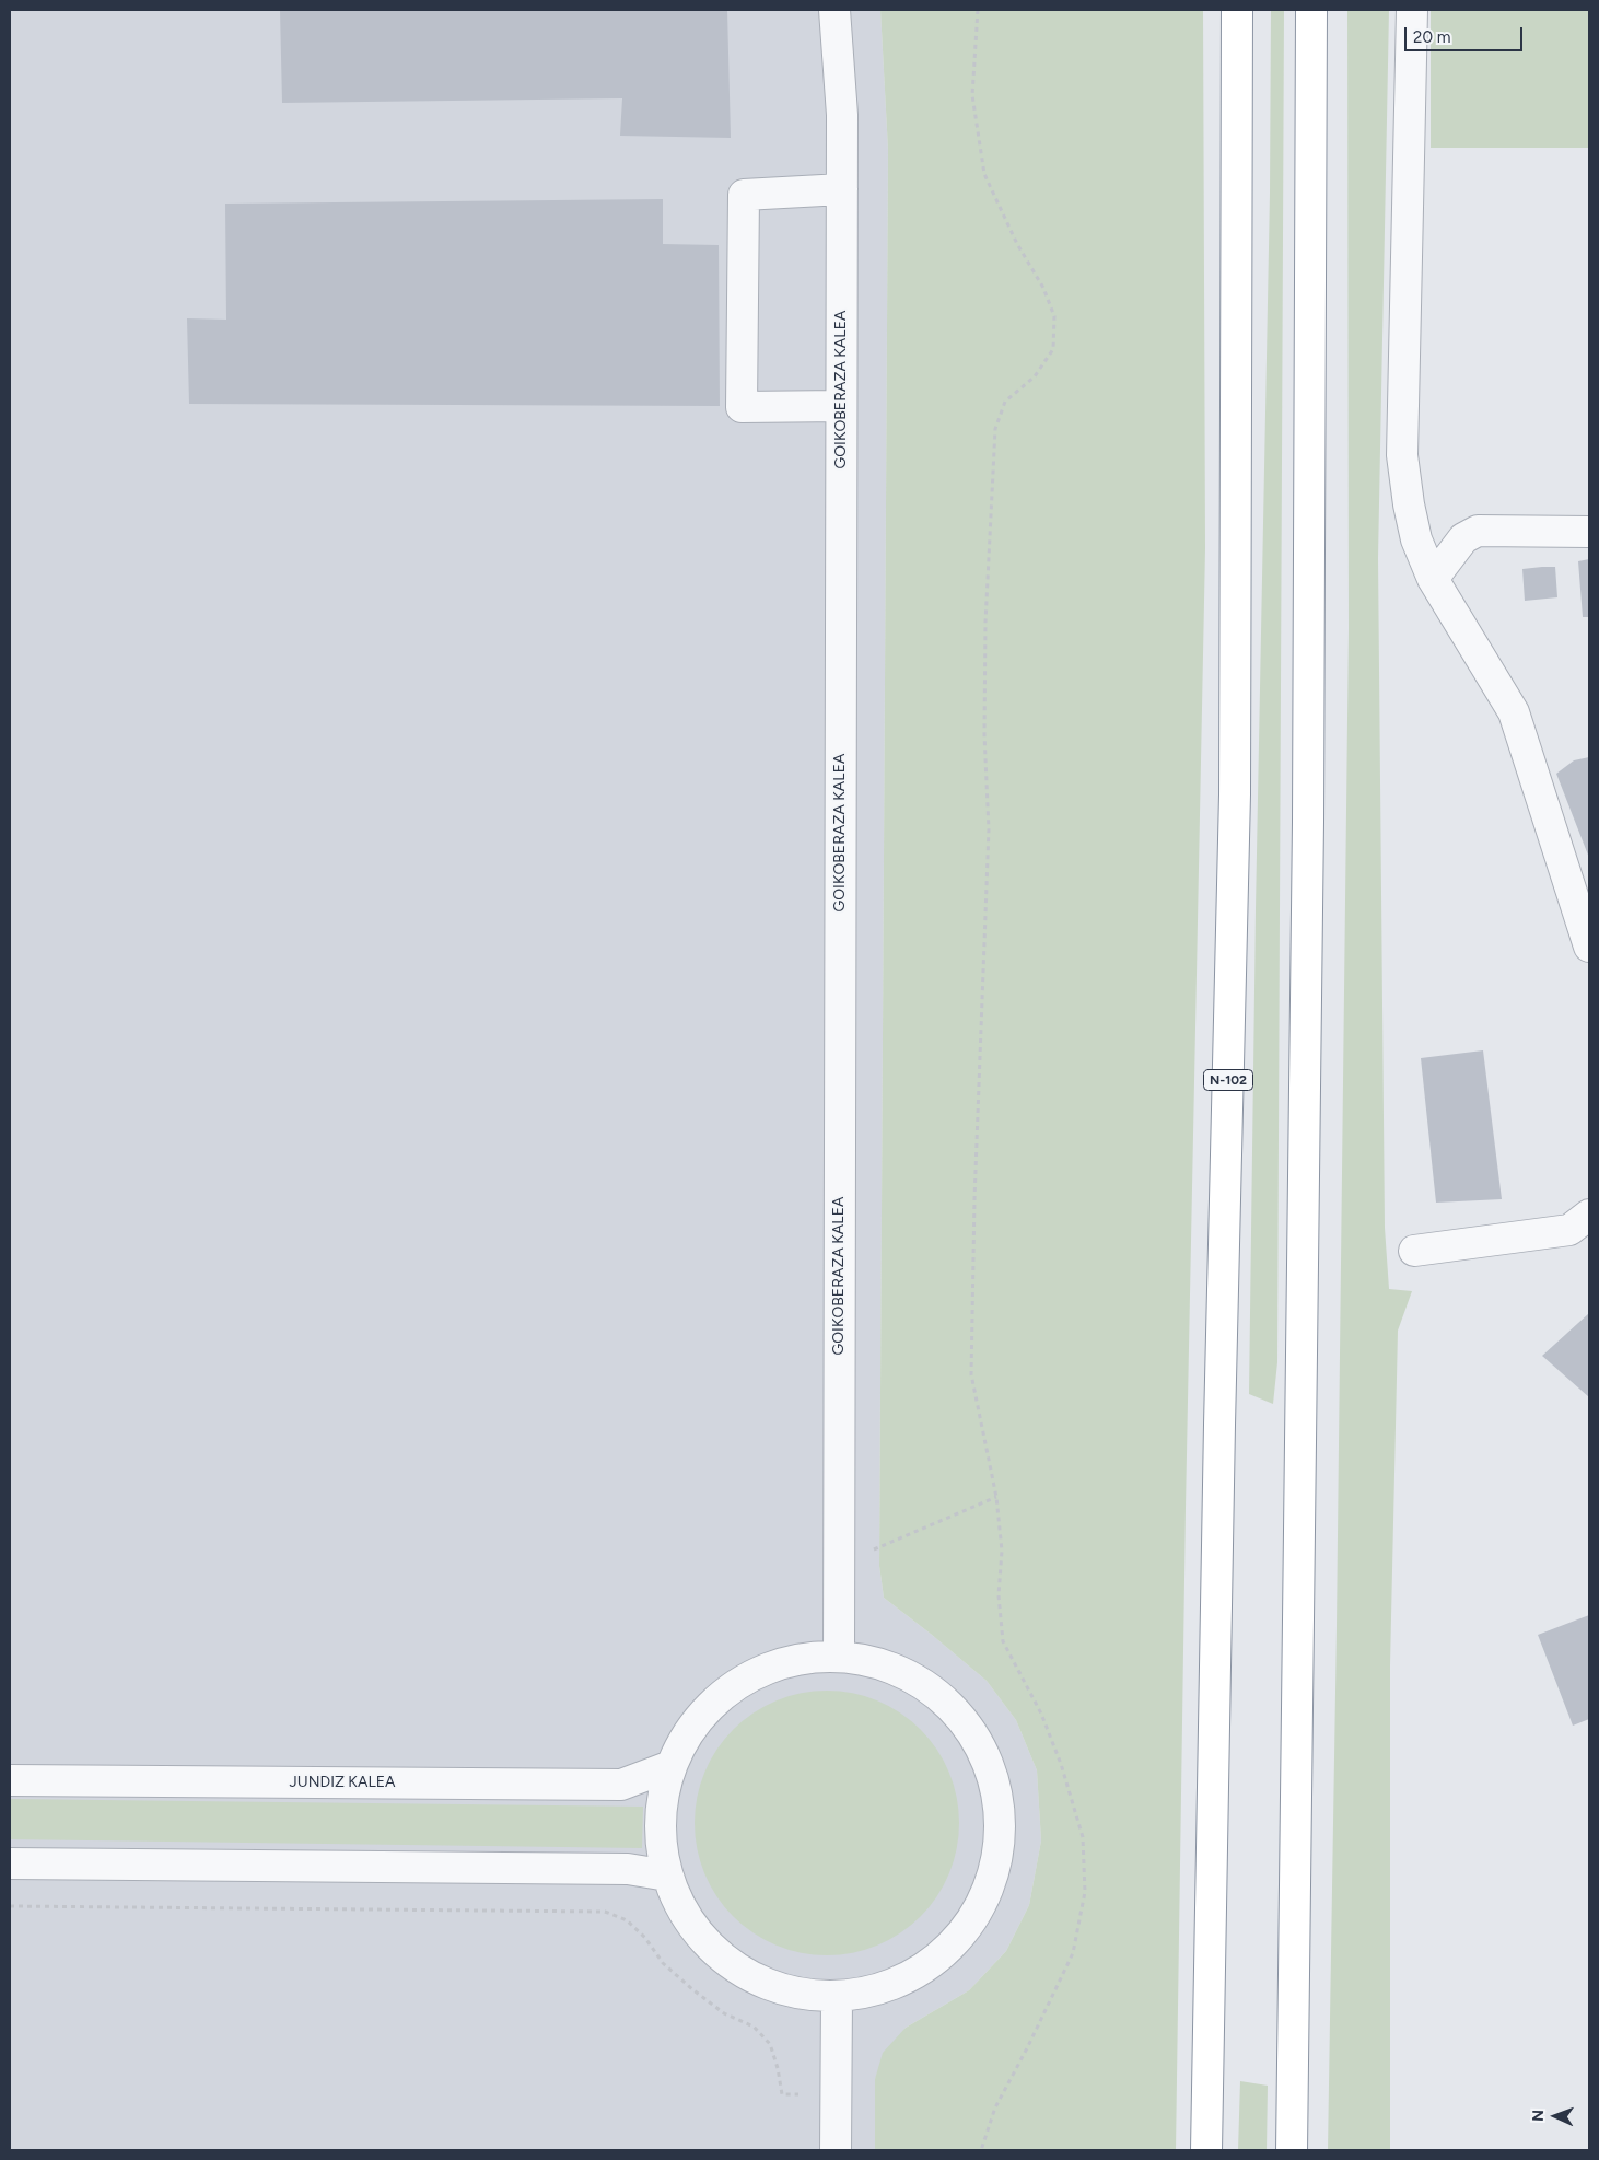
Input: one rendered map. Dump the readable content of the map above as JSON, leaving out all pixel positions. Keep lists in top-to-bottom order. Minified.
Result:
{"streets":{"highway":["N-102"],"street":["GOIKOBERAZA KALEA","JUNDIZ KALEA"]},"scale_bar":"20 m","north":"left"}
